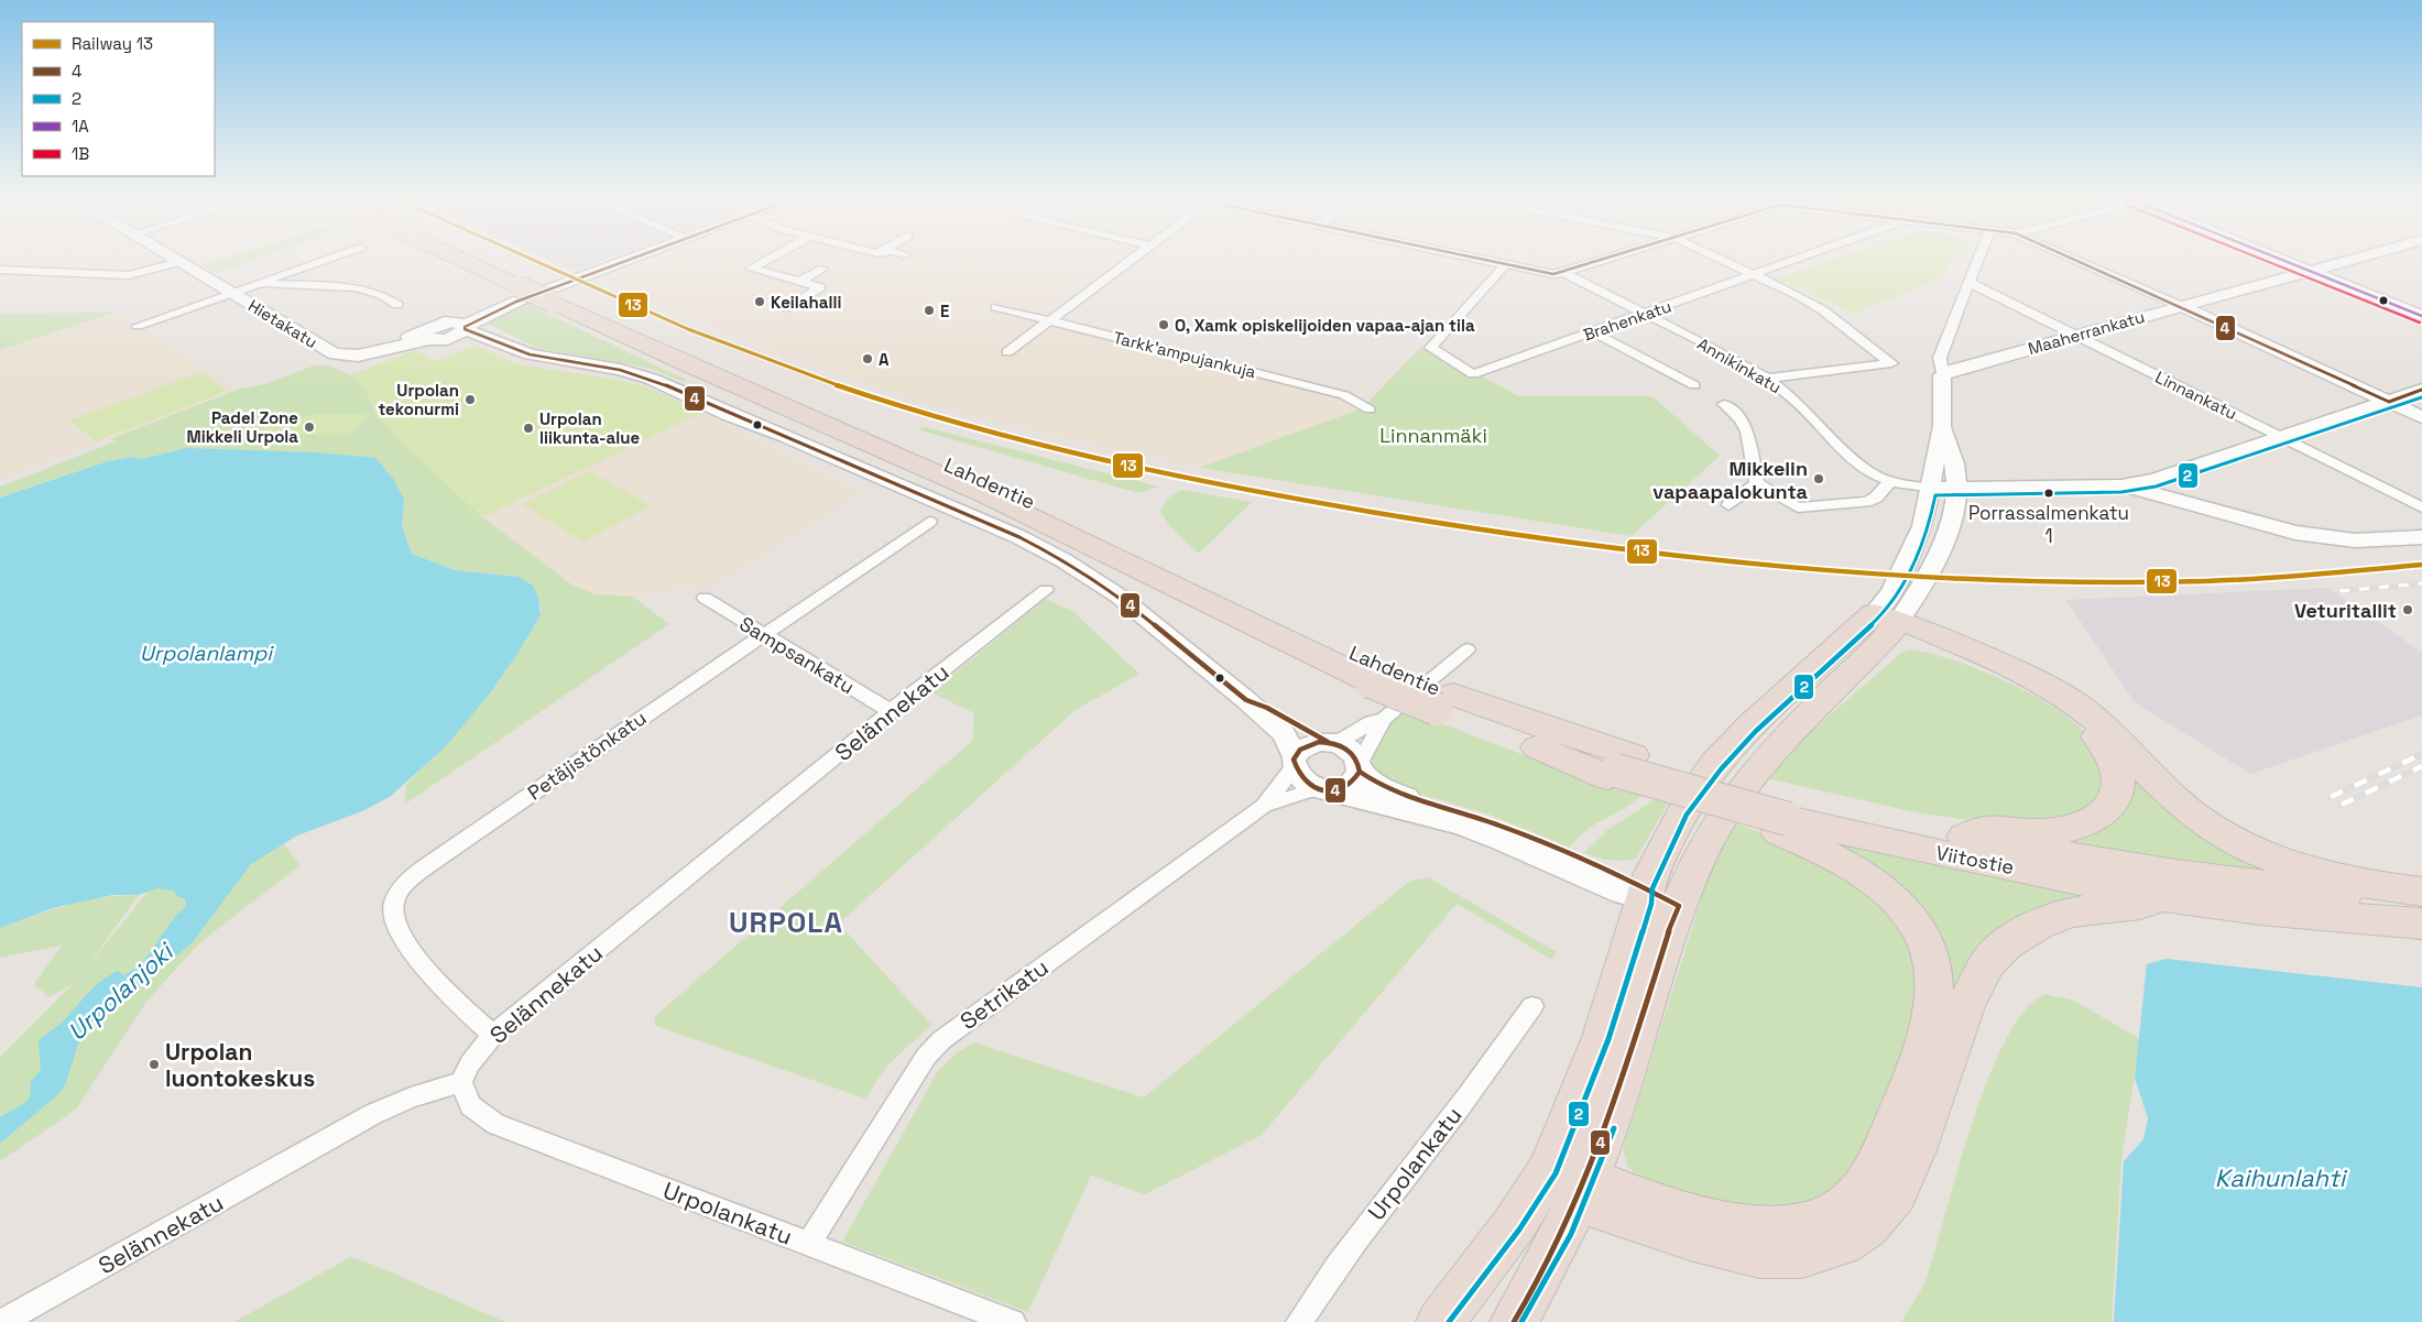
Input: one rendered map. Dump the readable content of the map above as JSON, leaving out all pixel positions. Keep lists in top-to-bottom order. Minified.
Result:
{"streets":{"highway":["Lahdentie","Viitostie"],"street":["Brahenkatu","Hietakatu","Maaherrankatu","Tarkk'ampujankuja","Annikinkatu","Linnankatu","Sampsankatu","Selännekatu","Petäjistönkatu","Setrikatu","Urpolankatu"]},"crossings":[["Brahenkatu","Annikinkatu"],["Hietakatu","Lahdentie"],["Maaherrankatu","Linnankatu"],["Sampsankatu","Selännekatu"],["Sampsankatu","Petäjistönkatu"],["Selännekatu","Petäjistönkatu"],["Selännekatu","Urpolankatu"],["Setrikatu","Urpolankatu"]],"districts":["URPOLA"],"water":["Urpolanlampi","Urpolanjoki","Kaihunlahti"],"parks":["Linnanmäki"],"places":["Keilahalli","E","O, Xamk opiskelijoiden vapaa-ajan tila","A","Urpolan tekonurmi","Padel Zone Mikkeli Urpola","Urpolan liikunta-alue","Mikkelin vapaapalokunta","Porrassalmenkatu 1","Veturitallit","Urpolan luontokeskus"],"lines":["rail line 13","transit line 4","transit line 1A","transit line 1B","transit line 2"],"legend":["Railway 13","4","2","1A","1B"]}
